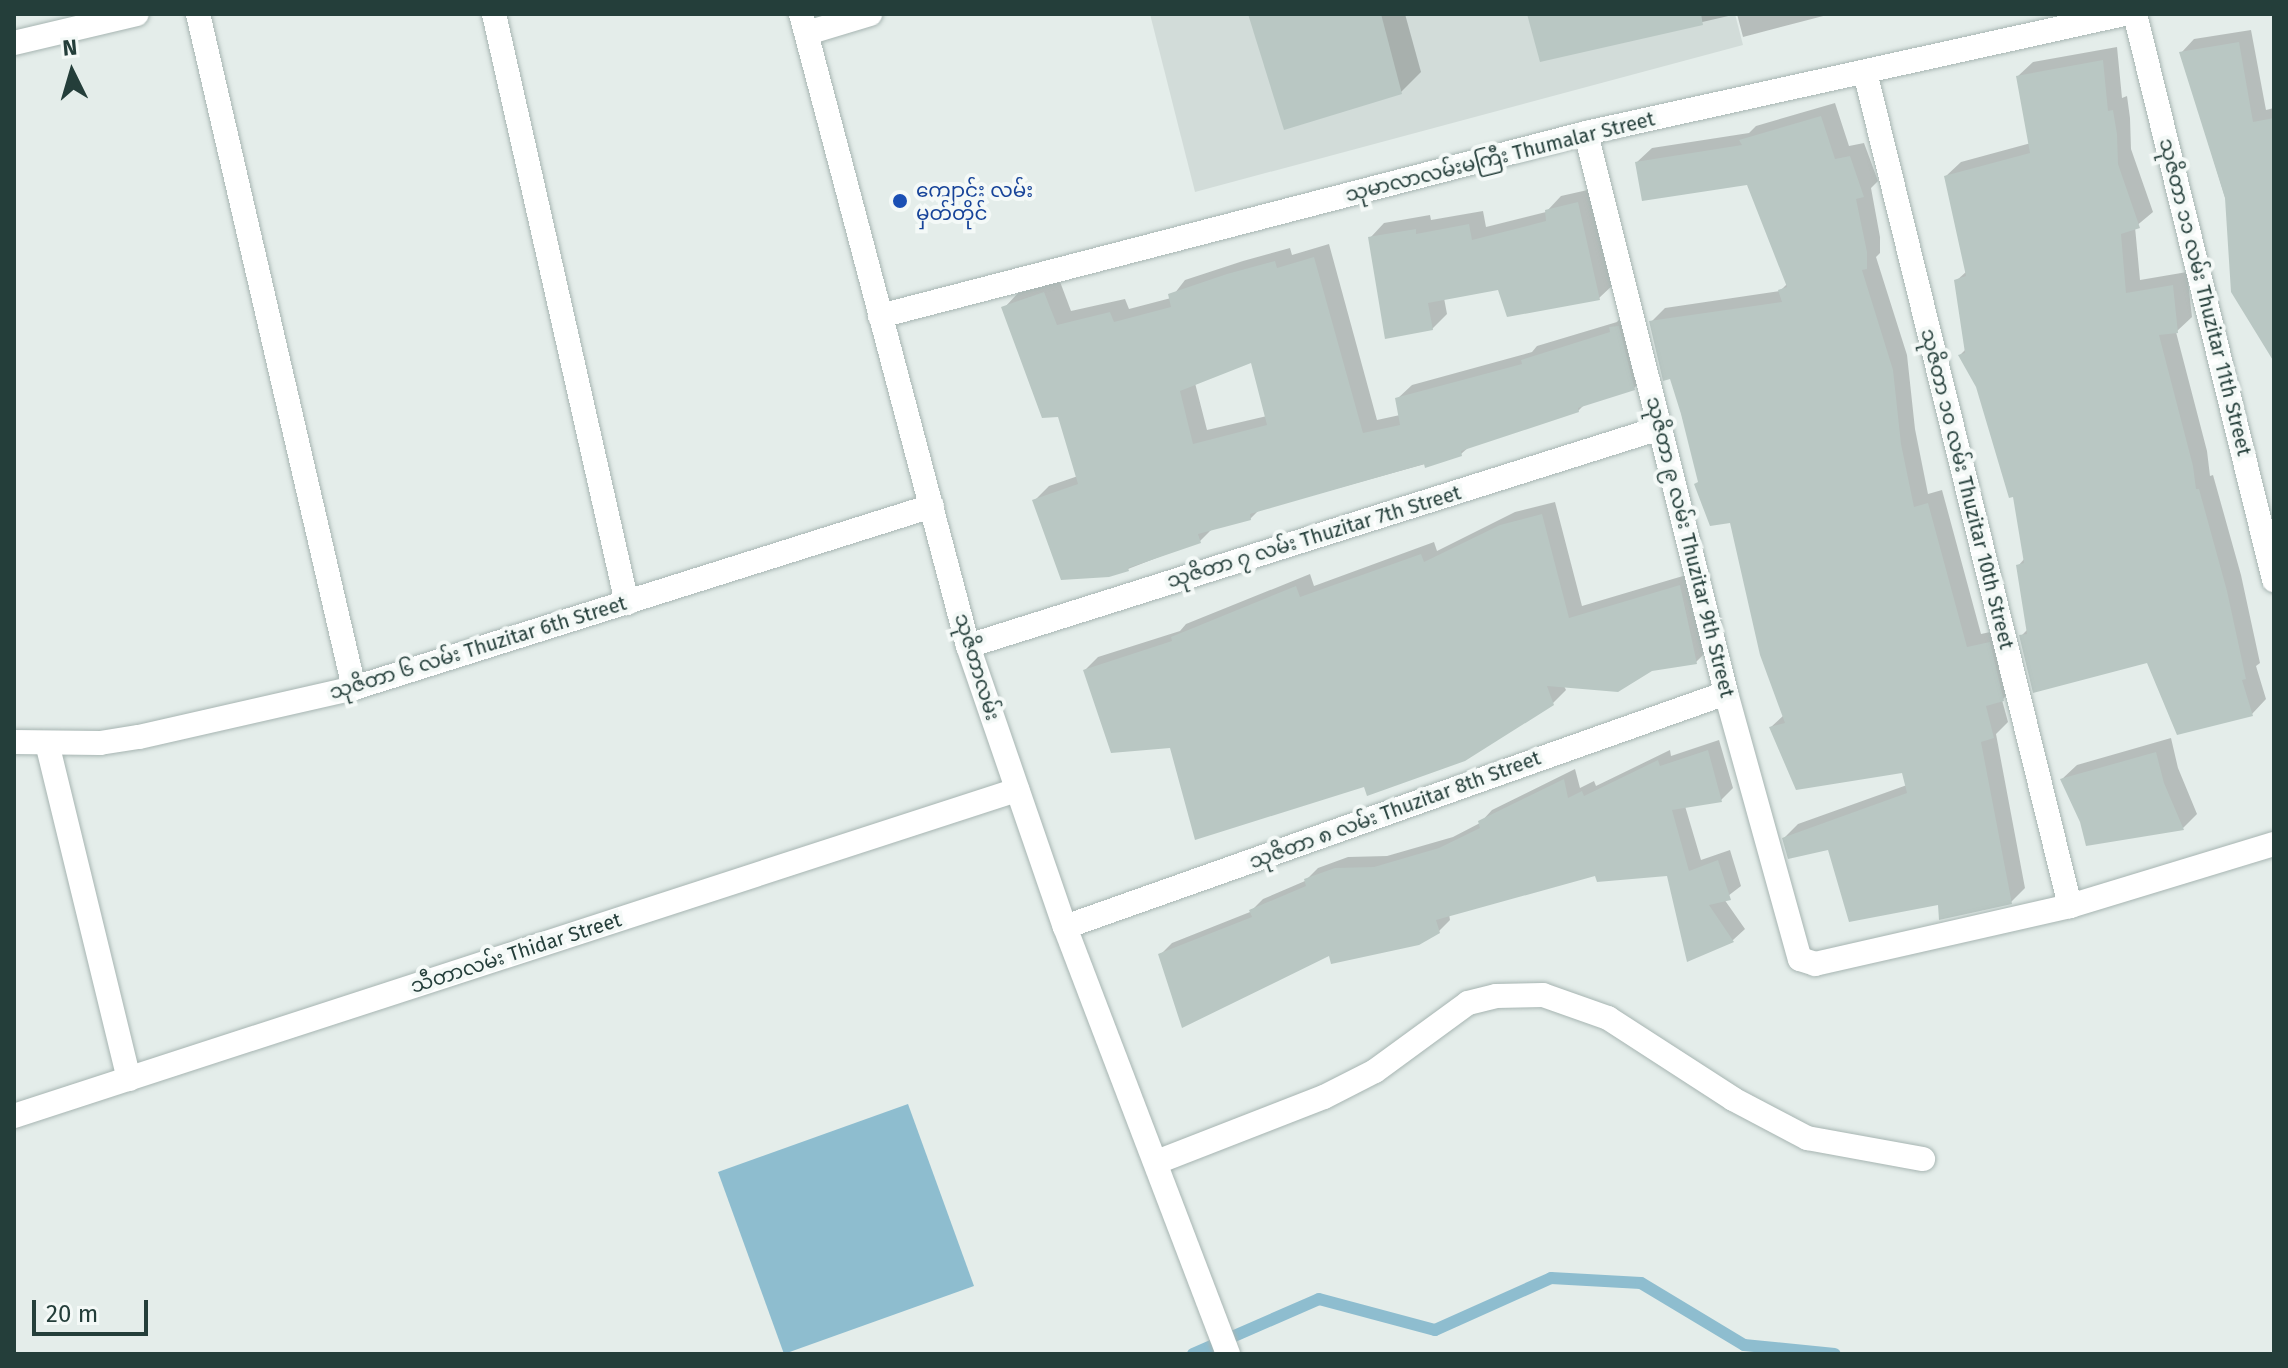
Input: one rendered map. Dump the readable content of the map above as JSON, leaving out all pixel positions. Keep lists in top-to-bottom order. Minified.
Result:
{"streets":{"street":["သုမာလာလမ်းမကြီး Thumalar Street","သုဇိတာ ၁၁ လမ်း Thuzitar 11th Street","သုဇိတာ ၁၀ လမ်း Thuzitar 10th Street","သုဇိတာ ၇ လမ်း Thuzitar 7th Street","သုဇိတာ ၉ လမ်း Thuzitar 9th Street","သုဇိတာ ၆ လမ်း Thuzitar 6th Street","သုဇိတာလမ်း","သုဇိတာ ၈ လမ်း Thuzitar 8th Street","သီတာလမ်း Thidar Street"]},"crossings":[["သုမာလာလမ်းမကြီး Thumalar Street","သုဇိတာ ၁၀ လမ်း Thuzitar 10th Street"],["သုမာလာလမ်းမကြီး Thumalar Street","သုဇိတာ ၉ လမ်း Thuzitar 9th Street"],["သုမာလာလမ်းမကြီး Thumalar Street","သုဇိတာလမ်း"],["သုဇိတာ ၁၀ လမ်း Thuzitar 10th Street","သုဇိတာ ၉ လမ်း Thuzitar 9th Street"],["သုဇိတာ ၇ လမ်း Thuzitar 7th Street","သုဇိတာ ၉ လမ်း Thuzitar 9th Street"],["သုဇိတာ ၇ လမ်း Thuzitar 7th Street","သုဇိတာလမ်း"],["သုဇိတာ ၉ လမ်း Thuzitar 9th Street","သုဇိတာ ၈ လမ်း Thuzitar 8th Street"],["သုဇိတာ ၆ လမ်း Thuzitar 6th Street","သုဇိတာလမ်း"],["သုဇိတာလမ်း","သုဇိတာ ၈ လမ်း Thuzitar 8th Street"],["သုဇိတာလမ်း","သီတာလမ်း Thidar Street"]],"places":["ကျောင်း လမ်း မှတ်တိုင်"],"scale_bar":"20 m","north":"top"}
